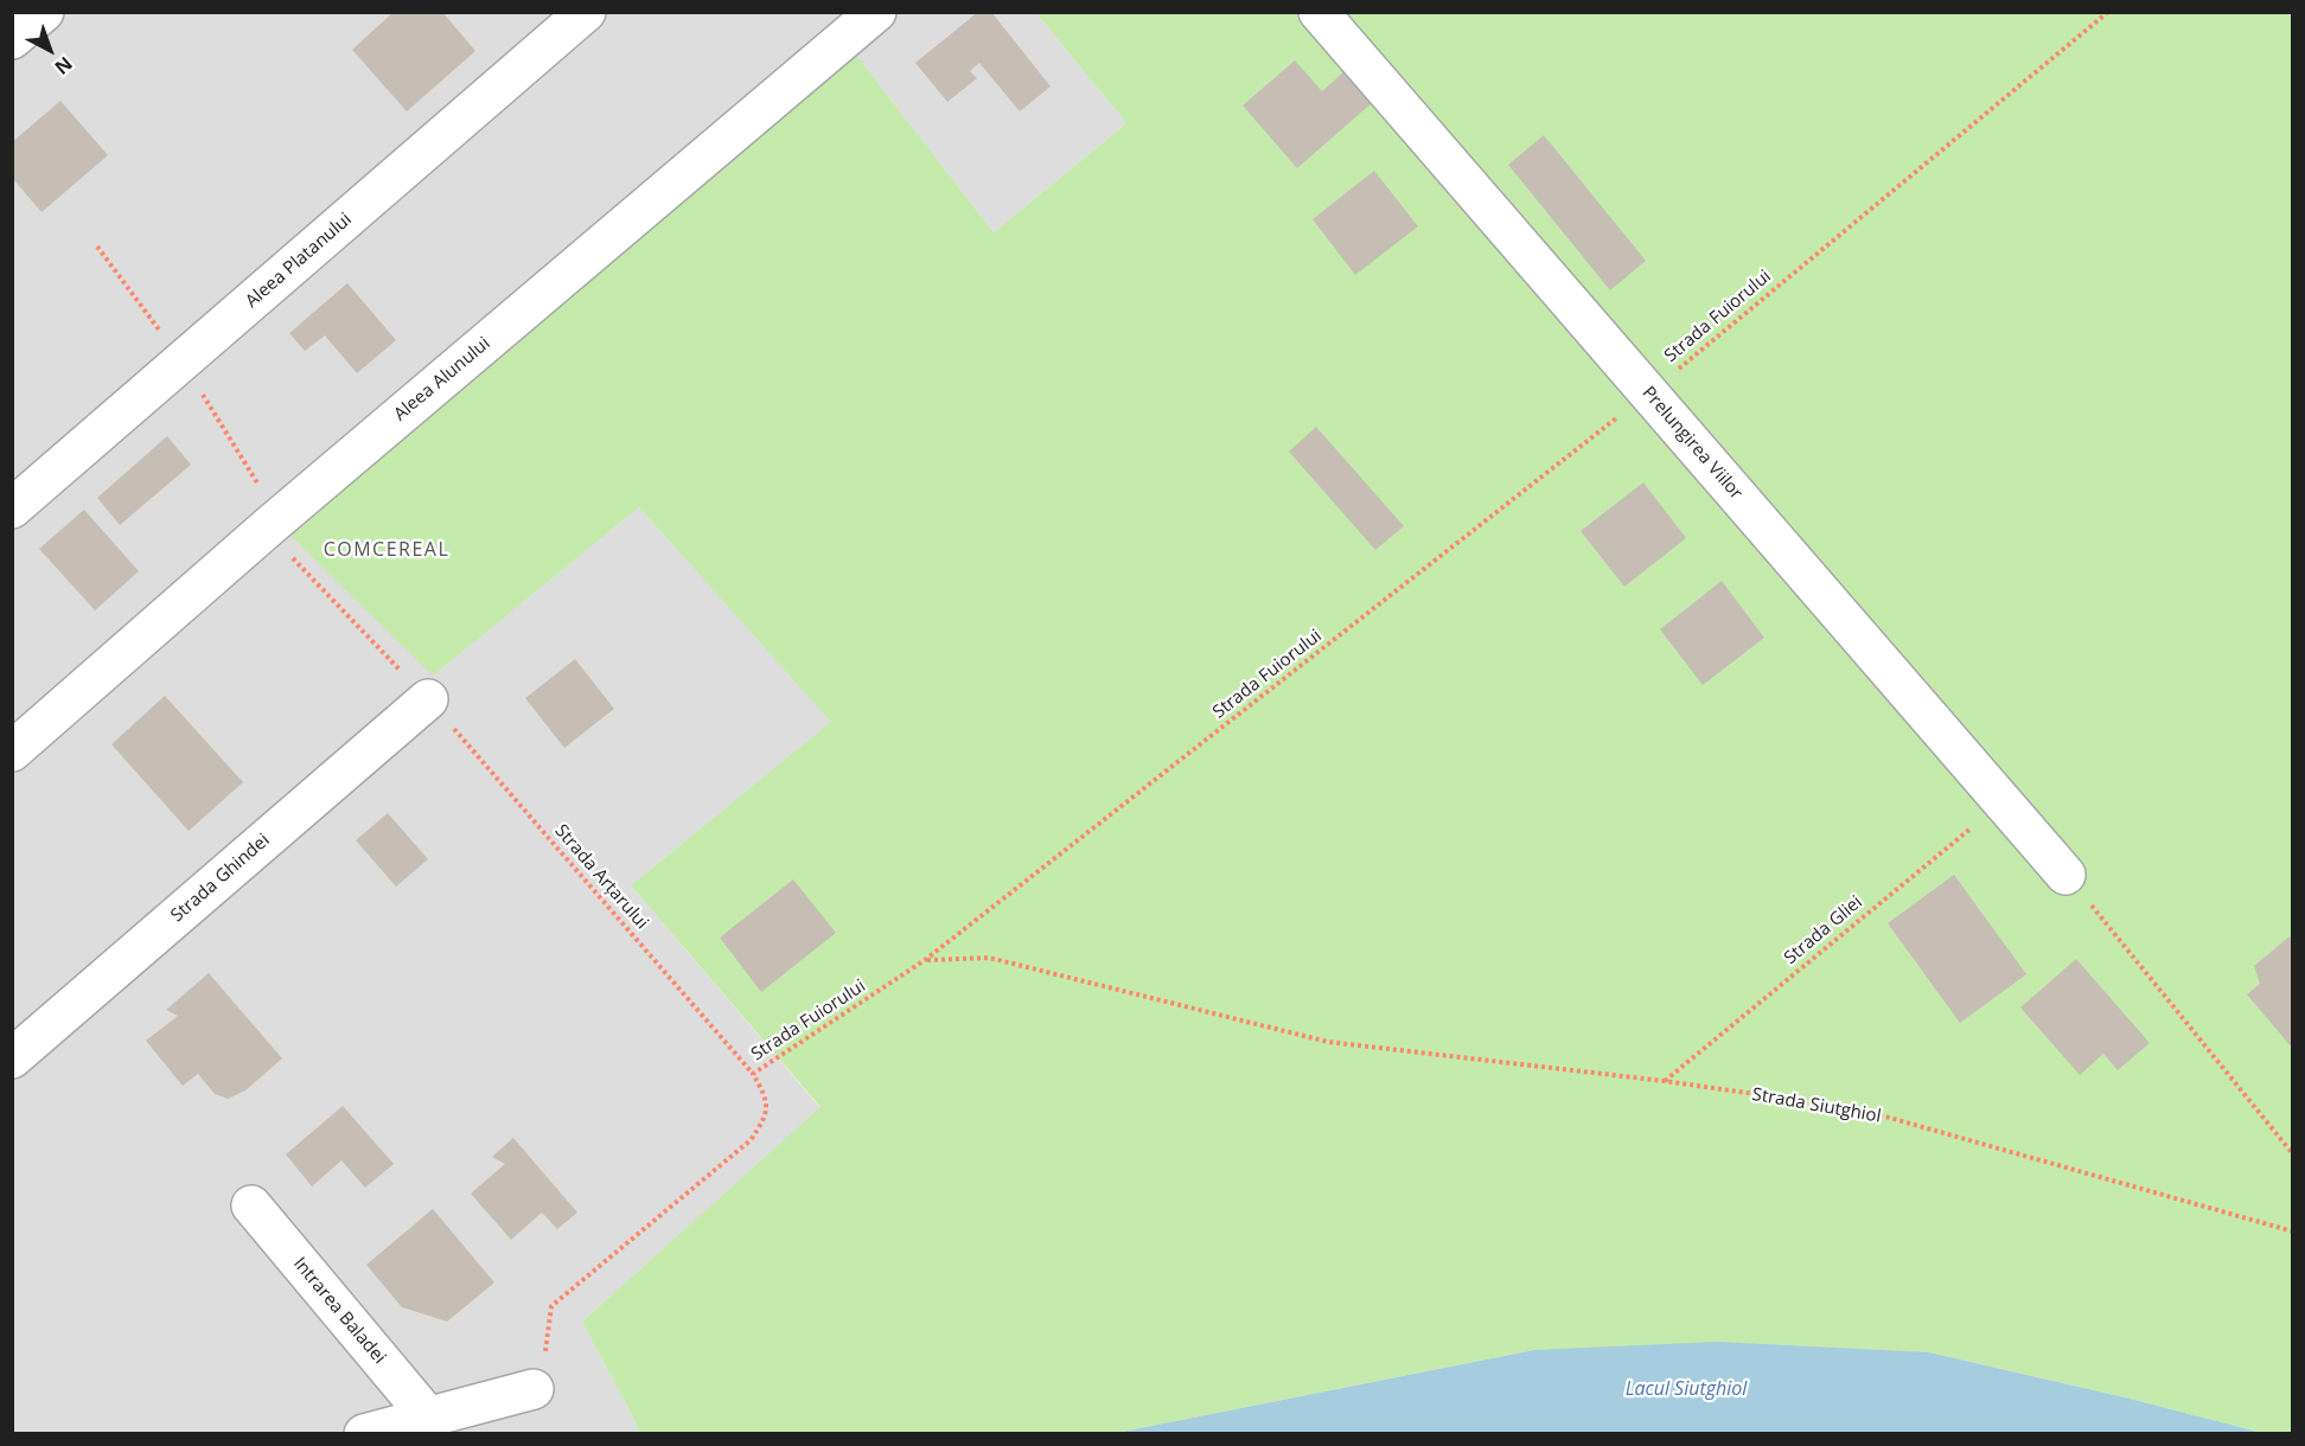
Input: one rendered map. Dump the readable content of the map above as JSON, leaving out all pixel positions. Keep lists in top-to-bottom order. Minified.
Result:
{"streets":{"street":["Aleea Platanului","Aleea Alunului","Prelungirea Viilor","Strada Ghindei","Intrarea Baladei"],"path":["Strada Fuiorului","Strada Arțarului","Strada Gliei","Strada Siutghiol"]},"crossings":[["Strada Fuiorului","Prelungirea Viilor"],["Strada Fuiorului","Strada Arțarului"],["Strada Fuiorului","Strada Siutghiol"],["Prelungirea Viilor","Strada Gliei"],["Strada Arțarului","Strada Ghindei"],["Strada Gliei","Strada Siutghiol"]],"districts":["COMCEREAL"],"water":["Lacul Siutghiol"],"north":"bottom right"}
